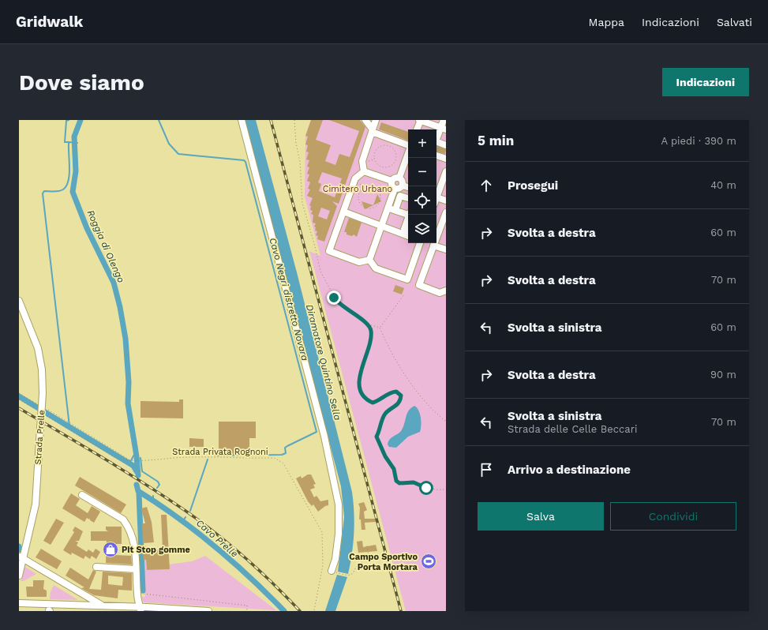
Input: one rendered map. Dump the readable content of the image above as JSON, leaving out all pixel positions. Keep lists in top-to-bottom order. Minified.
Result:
{"streets":{"street":["Strada Prelle"],"path":["Strada Privata Rognoni"]},"water":["Roggia di Olengo","Cavo Negri distretto Novara","Diramatore Quintino Sella","Cavo Prelle"],"parks":["Cimitero Urbano"],"places":{"shop":["Pit Stop gomme"],"sports":["Campo Sportivo Porta Mortara"]},"page":{"header":"Gridwalk","nav":["Mappa","Indicazioni","Salvati"],"buttons":["Indicazioni",["Salva","Condividi"]],"title":"Dove siamo","heading":["5 min","A piedi · 390 m"],"map_buttons":["+","−"],"list":[["Prosegui","40 m"],["Svolta a destra","60 m"],["Svolta a destra","70 m"],["Svolta a sinistra","60 m"],["Svolta a destra","90 m"],["Svolta a sinistra","Strada delle Celle Beccari","70 m"],"Arrivo a destinazione"]}}
